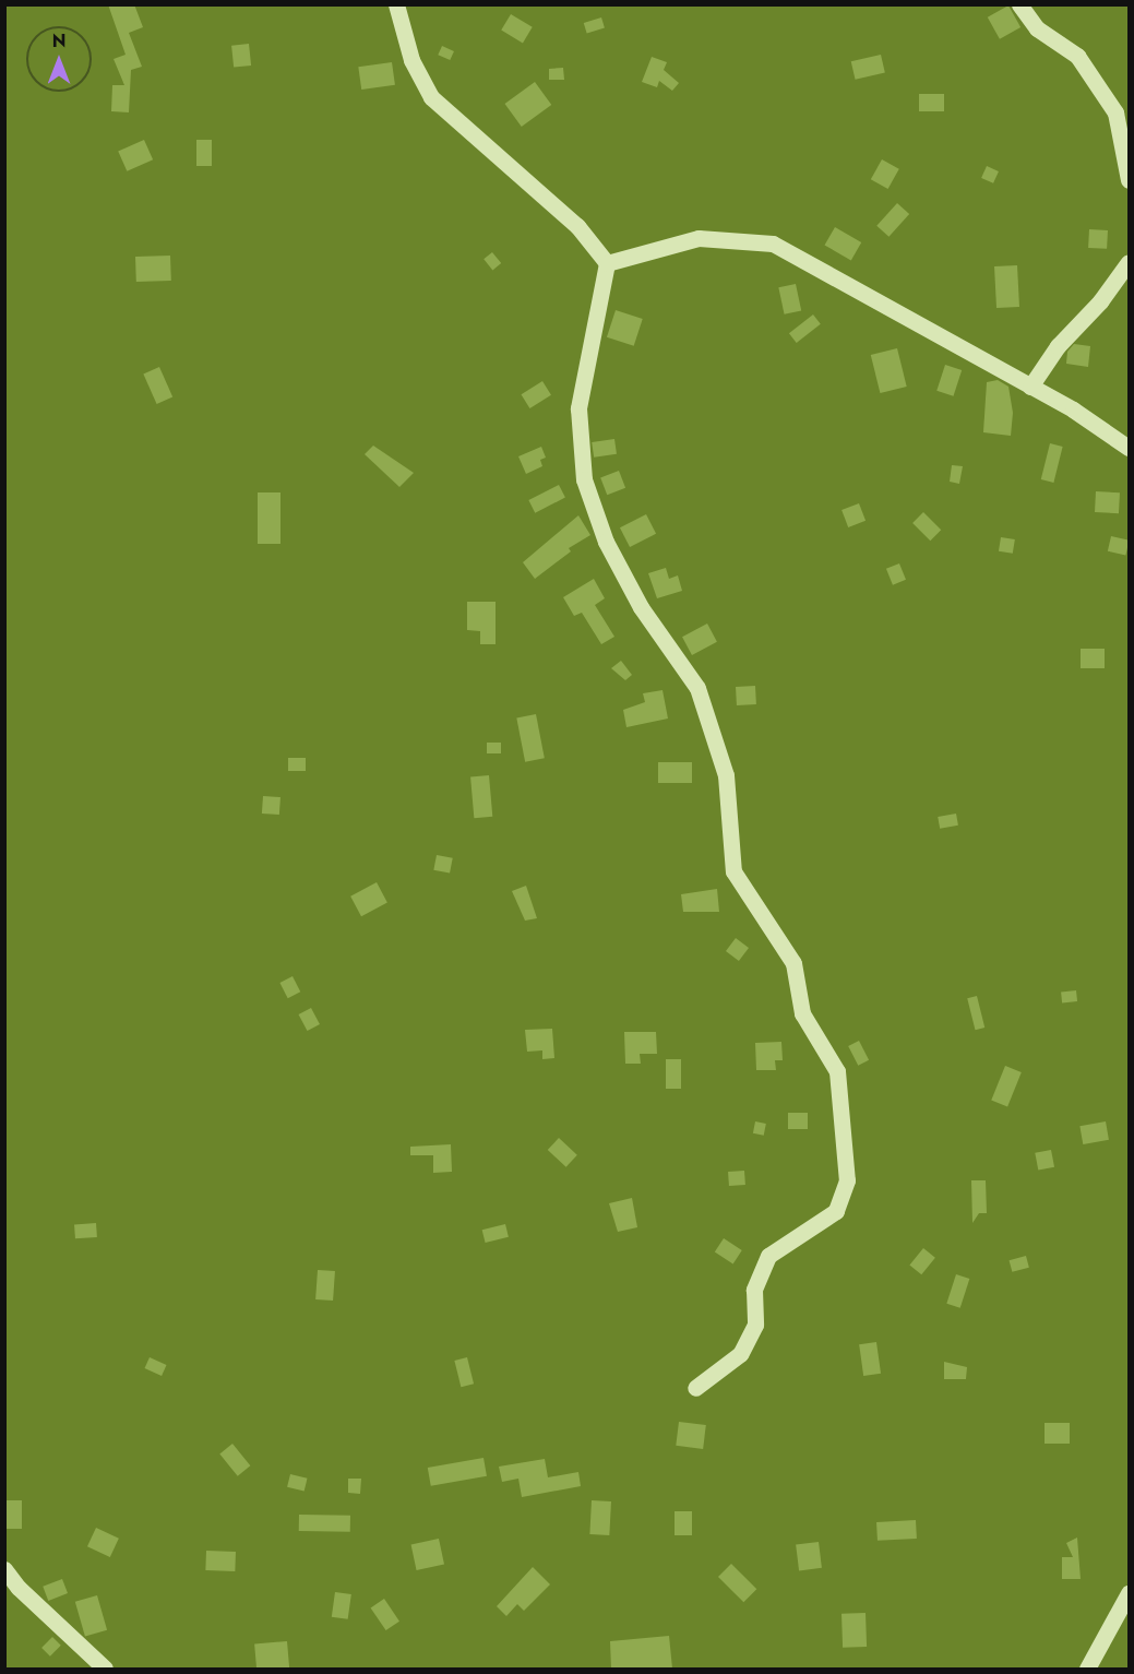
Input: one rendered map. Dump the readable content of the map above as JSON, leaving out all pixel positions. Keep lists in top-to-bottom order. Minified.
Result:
{"north":"top"}
